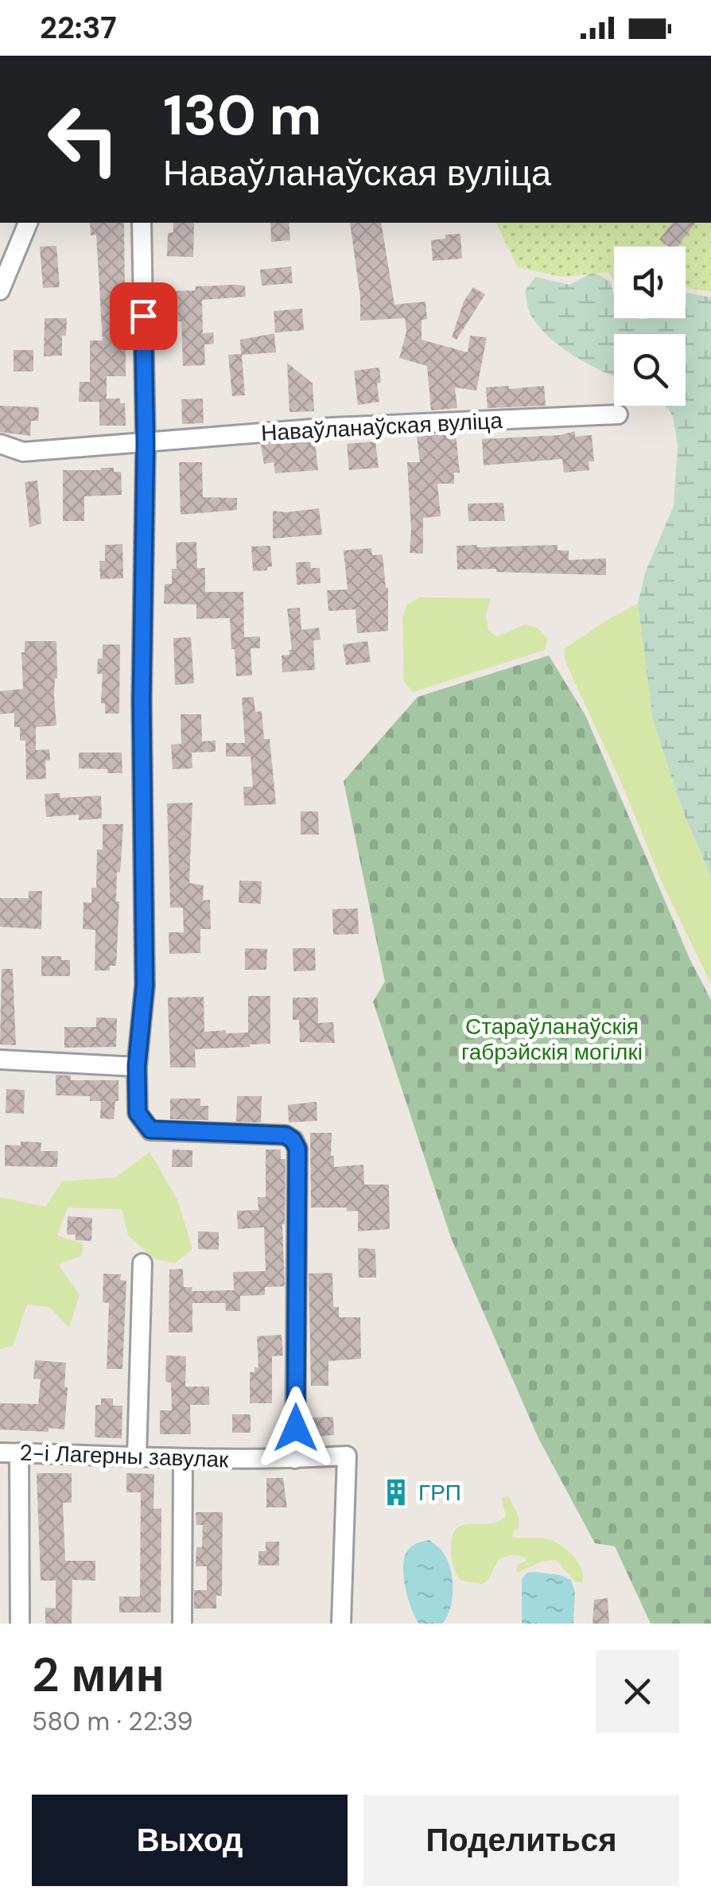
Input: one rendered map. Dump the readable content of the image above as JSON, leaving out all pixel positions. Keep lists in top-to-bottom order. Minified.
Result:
{"streets":{"street":["Наваўланаўская вуліца","2-і Лагерны завулак"]},"parks":["Стараўланаўскія габрэйскія могілкі"],"places":{"building":["ГРП"]},"page":{"status":"22:37","turn":["130 m","Наваўланаўская вуліца"],"heading":["2 мин","580 m · 22:39"],"buttons":["Выход","Поделиться"]}}
